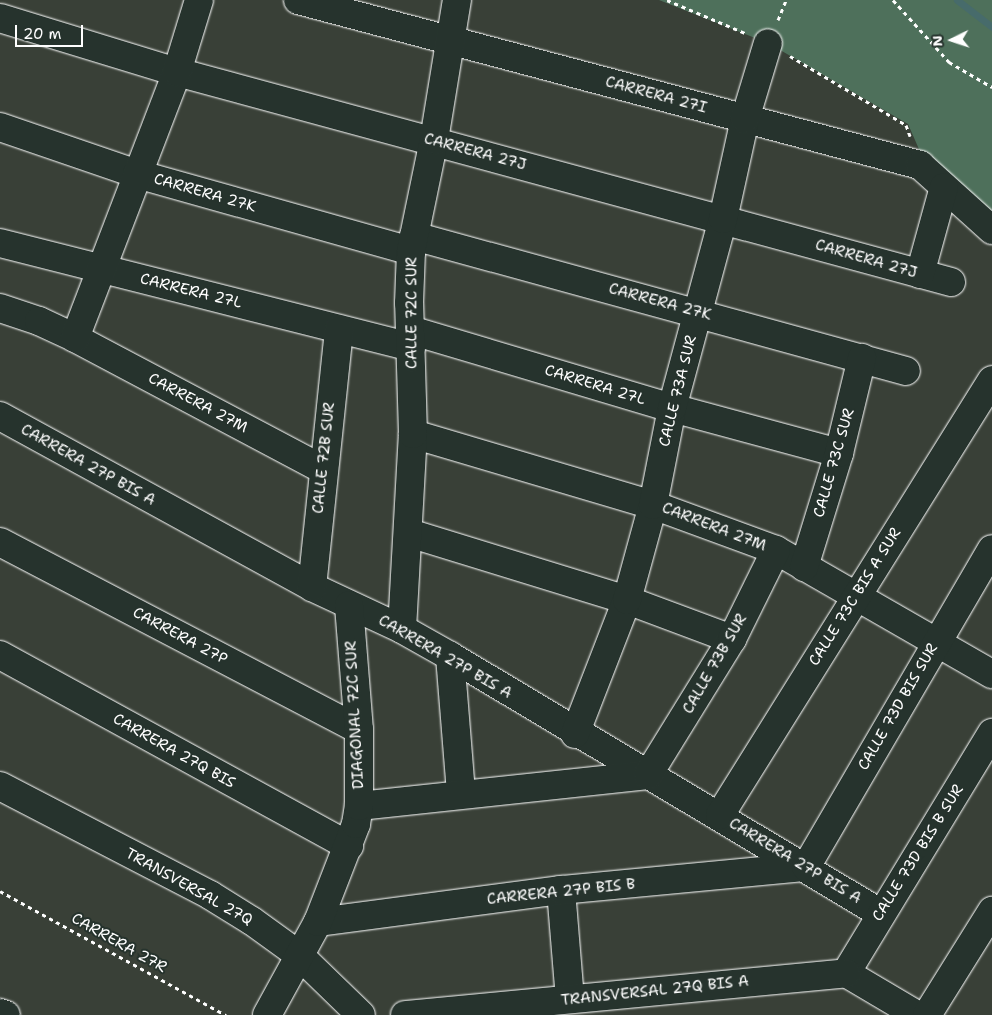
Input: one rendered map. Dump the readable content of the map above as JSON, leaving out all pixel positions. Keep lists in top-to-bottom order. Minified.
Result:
{"streets":{"street":["CARRERA 27I","CARRERA 27J","CARRERA 27K","CARRERA 27L","CALLE 72C SUR","CALLE 73A SUR","CARRERA 27M","CALLE 72B SUR","CALLE 73C SUR","CARRERA 27P BIS A","CALLE 73C BIS A SUR","CARRERA 27P","CALLE 73B SUR","CALLE 73D BIS SUR","DIAGONAL 72C SUR","CARRERA 27Q BIS","CALLE 73D BIS B SUR","TRANSVERSAL 27Q","CARRERA 27P BIS B","TRANSVERSAL 27Q BIS A"],"path":["CARRERA 27R"]},"crossings":[["CARRERA 27I","CALLE 72C SUR"],["CARRERA 27I","CALLE 73A SUR"],["CARRERA 27J","CALLE 72C SUR"],["CARRERA 27J","CALLE 73A SUR"],["CARRERA 27K","CALLE 72C SUR"],["CARRERA 27K","CALLE 73A SUR"],["CARRERA 27K","CALLE 73C SUR"],["CARRERA 27L","CALLE 72C SUR"],["CARRERA 27L","CALLE 73A SUR"],["CARRERA 27L","CALLE 72B SUR"],["CARRERA 27L","CALLE 73C SUR"],["CALLE 72C SUR","CARRERA 27M"],["CALLE 72C SUR","CARRERA 27P BIS A"],["CALLE 73A SUR","CARRERA 27M"],["CALLE 73A SUR","CARRERA 27P BIS A"],["CARRERA 27M","CALLE 72B SUR"],["CARRERA 27M","CALLE 73C SUR"],["CARRERA 27M","CALLE 73C BIS A SUR"],["CARRERA 27M","CALLE 73B SUR"],["CARRERA 27M","CALLE 73D BIS SUR"],["CALLE 72B SUR","CARRERA 27P BIS A"],["CARRERA 27P BIS A","CALLE 73C BIS A SUR"],["CARRERA 27P BIS A","CALLE 73B SUR"],["CARRERA 27P BIS A","CALLE 73D BIS SUR"],["CARRERA 27P BIS A","DIAGONAL 72C SUR"],["CARRERA 27P BIS A","CALLE 73D BIS B SUR"],["CARRERA 27P BIS A","CARRERA 27P BIS B"],["CARRERA 27P","DIAGONAL 72C SUR"],["CALLE 73D BIS SUR","CARRERA 27P BIS B"],["DIAGONAL 72C SUR","CARRERA 27Q BIS"],["DIAGONAL 72C SUR","TRANSVERSAL 27Q"],["DIAGONAL 72C SUR","CARRERA 27P BIS B"],["CALLE 73D BIS B SUR","TRANSVERSAL 27Q BIS A"]],"scale_bar":"20 m","north":"left"}
